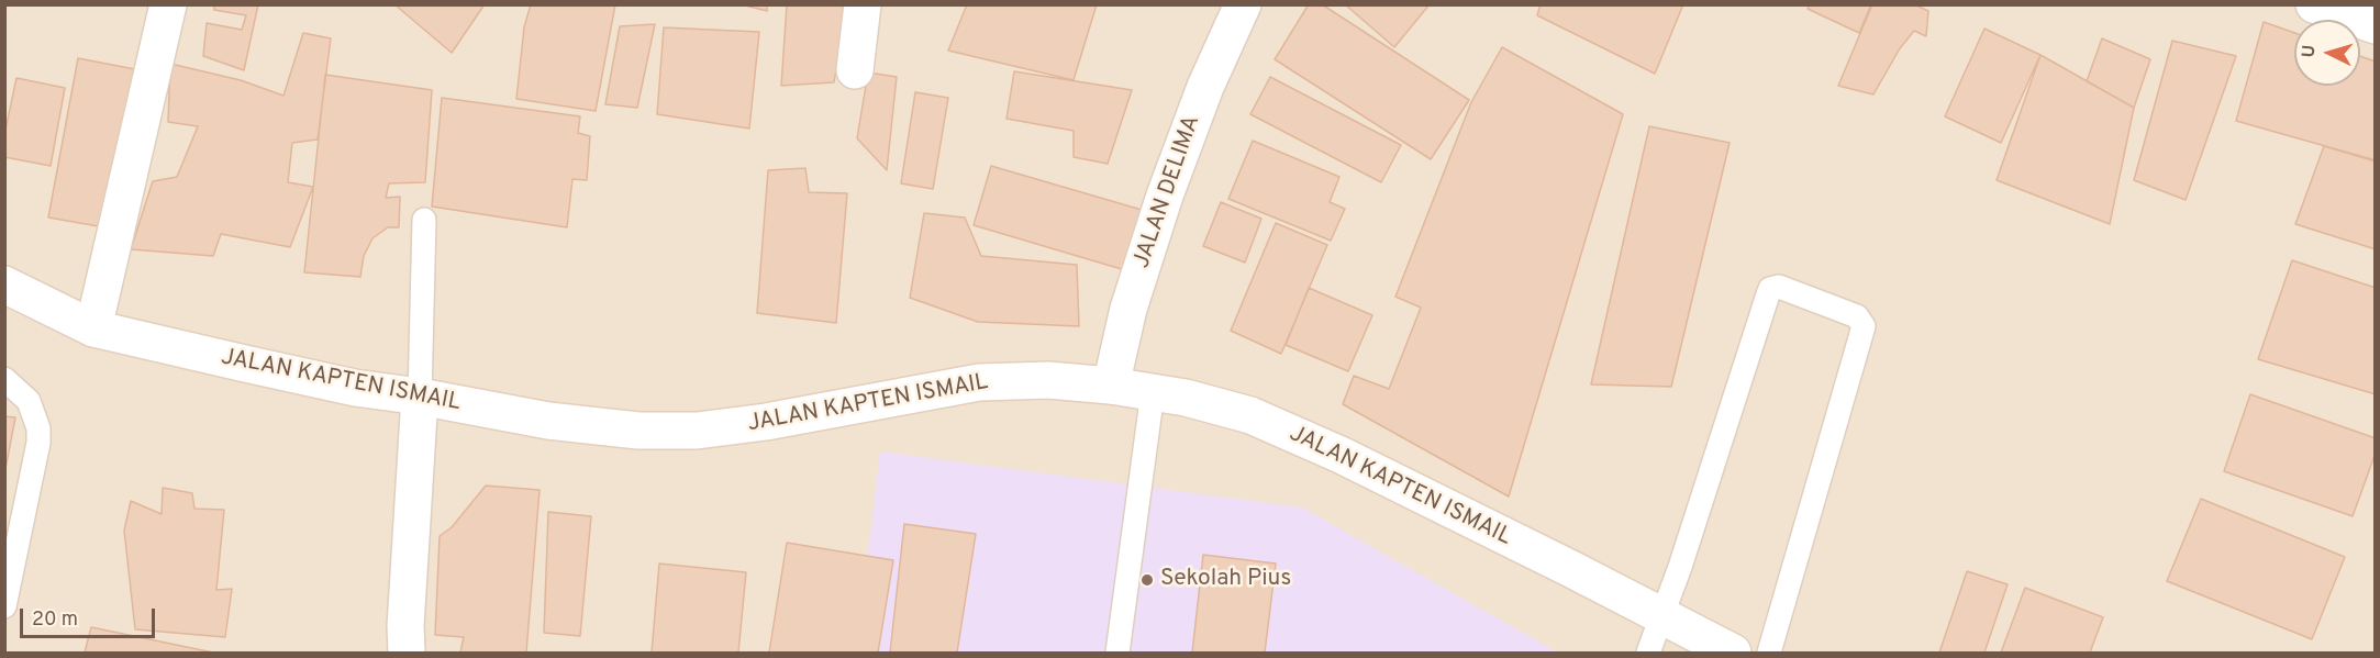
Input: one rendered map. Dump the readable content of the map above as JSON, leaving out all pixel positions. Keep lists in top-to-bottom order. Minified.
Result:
{"streets":{"street":["JALAN DELIMA","JALAN KAPTEN ISMAIL"]},"crossings":[["JALAN DELIMA","JALAN KAPTEN ISMAIL"]],"places":["Sekolah Pius"],"scale_bar":"20 m","north":"left"}
